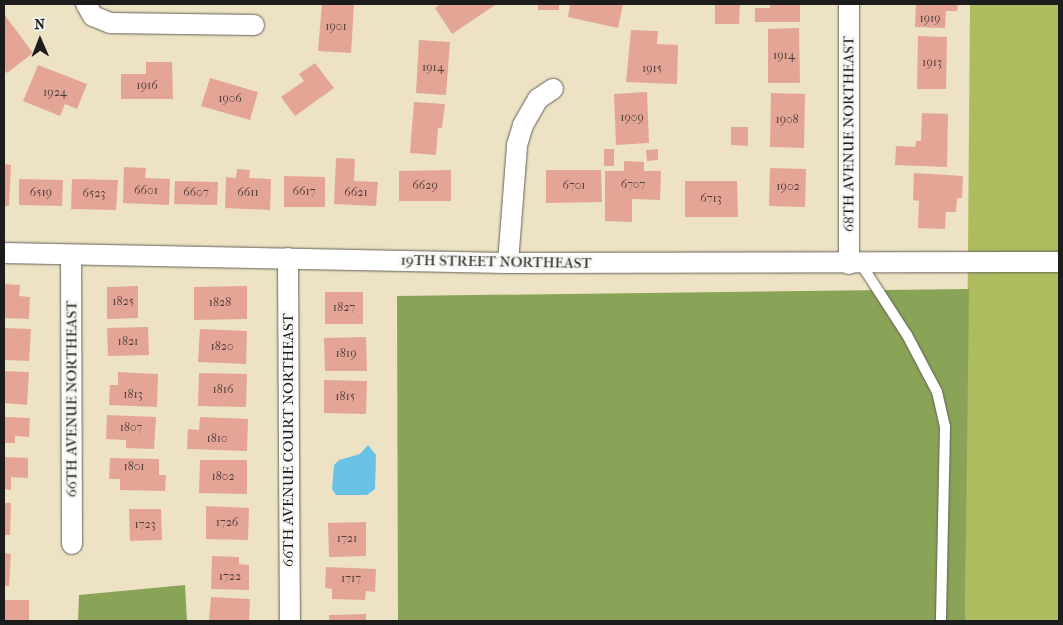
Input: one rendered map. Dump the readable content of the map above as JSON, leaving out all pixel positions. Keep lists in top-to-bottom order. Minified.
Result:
{"streets":{"street":["68TH AVENUE NORTHEAST","19TH STREET NORTHEAST","66TH AVENUE NORTHEAST","66TH AVENUE COURT NORTHEAST"]},"crossings":[["68TH AVENUE NORTHEAST","19TH STREET NORTHEAST"],["19TH STREET NORTHEAST","66TH AVENUE NORTHEAST"],["19TH STREET NORTHEAST","66TH AVENUE COURT NORTHEAST"]],"house_numbers":["1919","1901","1914","1913","1914","1915","1916","1924","1906","1909","1908","6707","6629","6701","1902","6601","6617","6519","6607","6611","6621","6523","6713","1825","1828","1827","1821","1820","1819","1816","1813","1815","1807","1810","1801","1802","1726","1723","1721","1722","1717"],"north":"top"}
